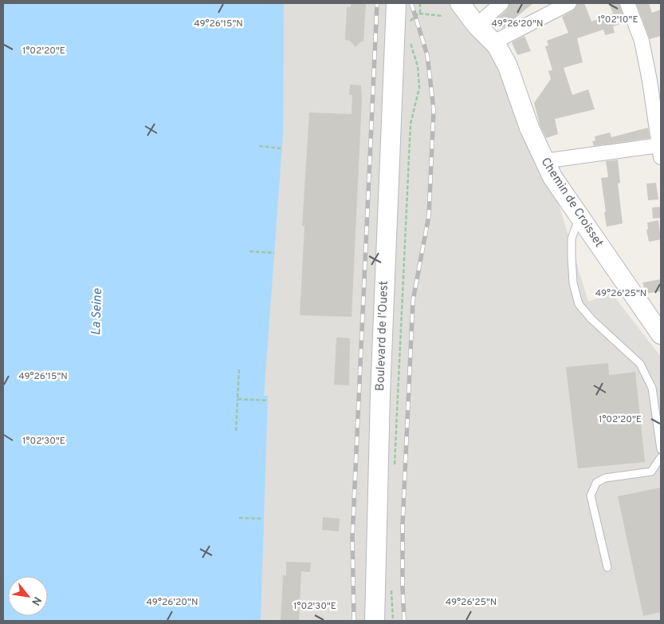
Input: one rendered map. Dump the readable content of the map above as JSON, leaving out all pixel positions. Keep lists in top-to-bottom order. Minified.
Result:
{"streets":{"main road":["Chemin de Croisset","Boulevard de l'Ouest"]},"water":["La Seine"],"north":"bottom right","coordinates":["1°02'10\"E","49°26'15\"N","49°26'20\"N","1°02'20\"E","49°26'25\"N","1°02'30\"E"]}
